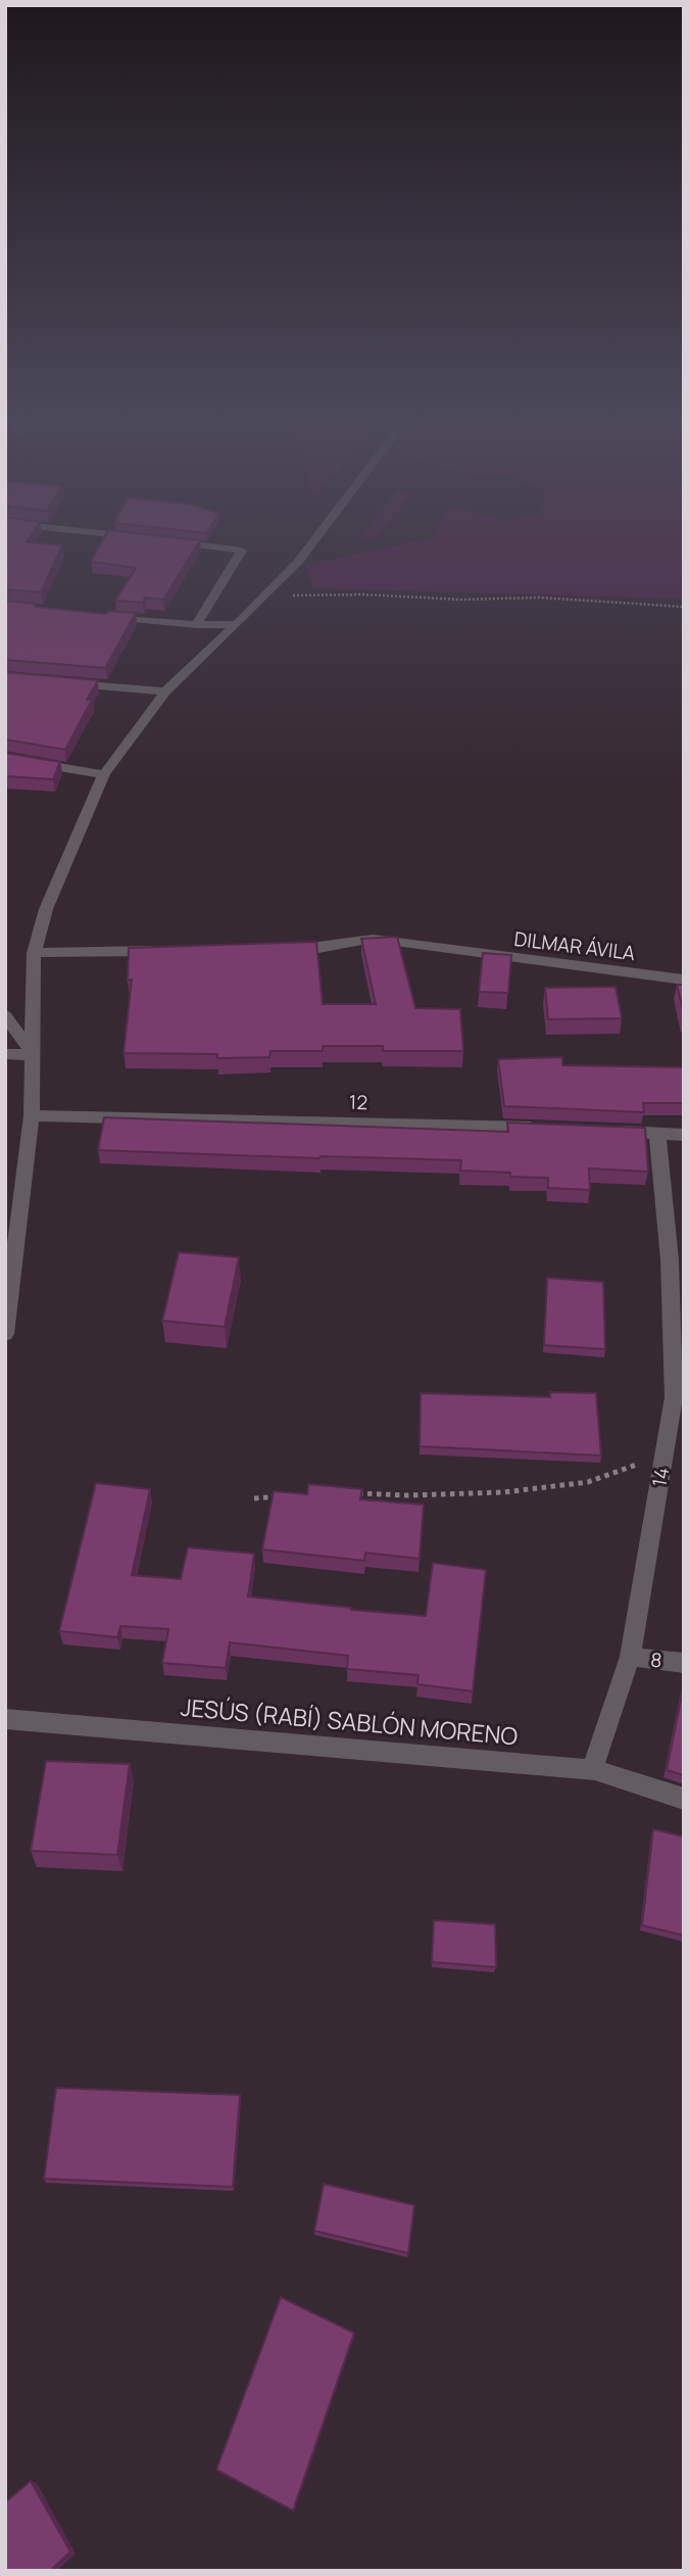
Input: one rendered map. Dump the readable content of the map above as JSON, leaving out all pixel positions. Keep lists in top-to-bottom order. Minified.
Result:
{"streets":{"street":["DILMAR ÁVILA","12","14","8","JESÚS (RABÍ) SABLÓN MORENO"]},"crossings":[["14","8"],["14","JESÚS (RABÍ) SABLÓN MORENO"]]}
